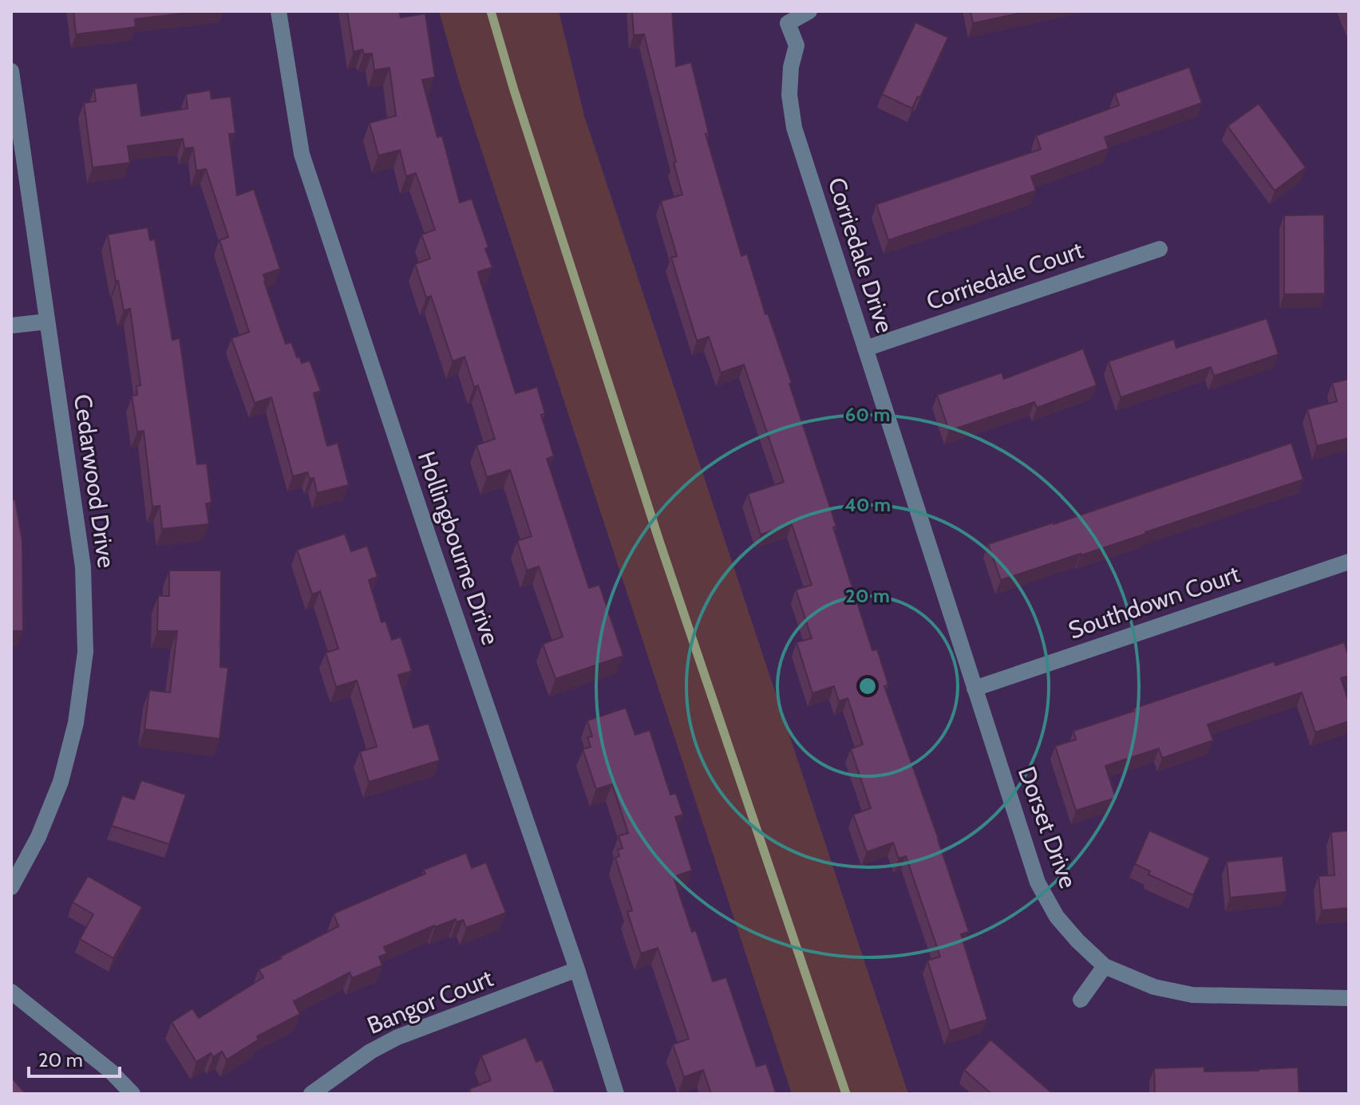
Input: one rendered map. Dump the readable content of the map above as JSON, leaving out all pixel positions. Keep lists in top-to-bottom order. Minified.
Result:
{"streets":{"street":["Corriedale Drive","Corriedale Court","Cedarwood Drive","Hollingbourne Drive","Southdown Court","Dorset Drive","Bangor Court"]},"crossings":[["Corriedale Drive","Corriedale Court"],["Corriedale Drive","Dorset Drive"],["Hollingbourne Drive","Bangor Court"],["Southdown Court","Dorset Drive"]],"scale_bar":"20 m","rings":["60 m","40 m","20 m"]}
